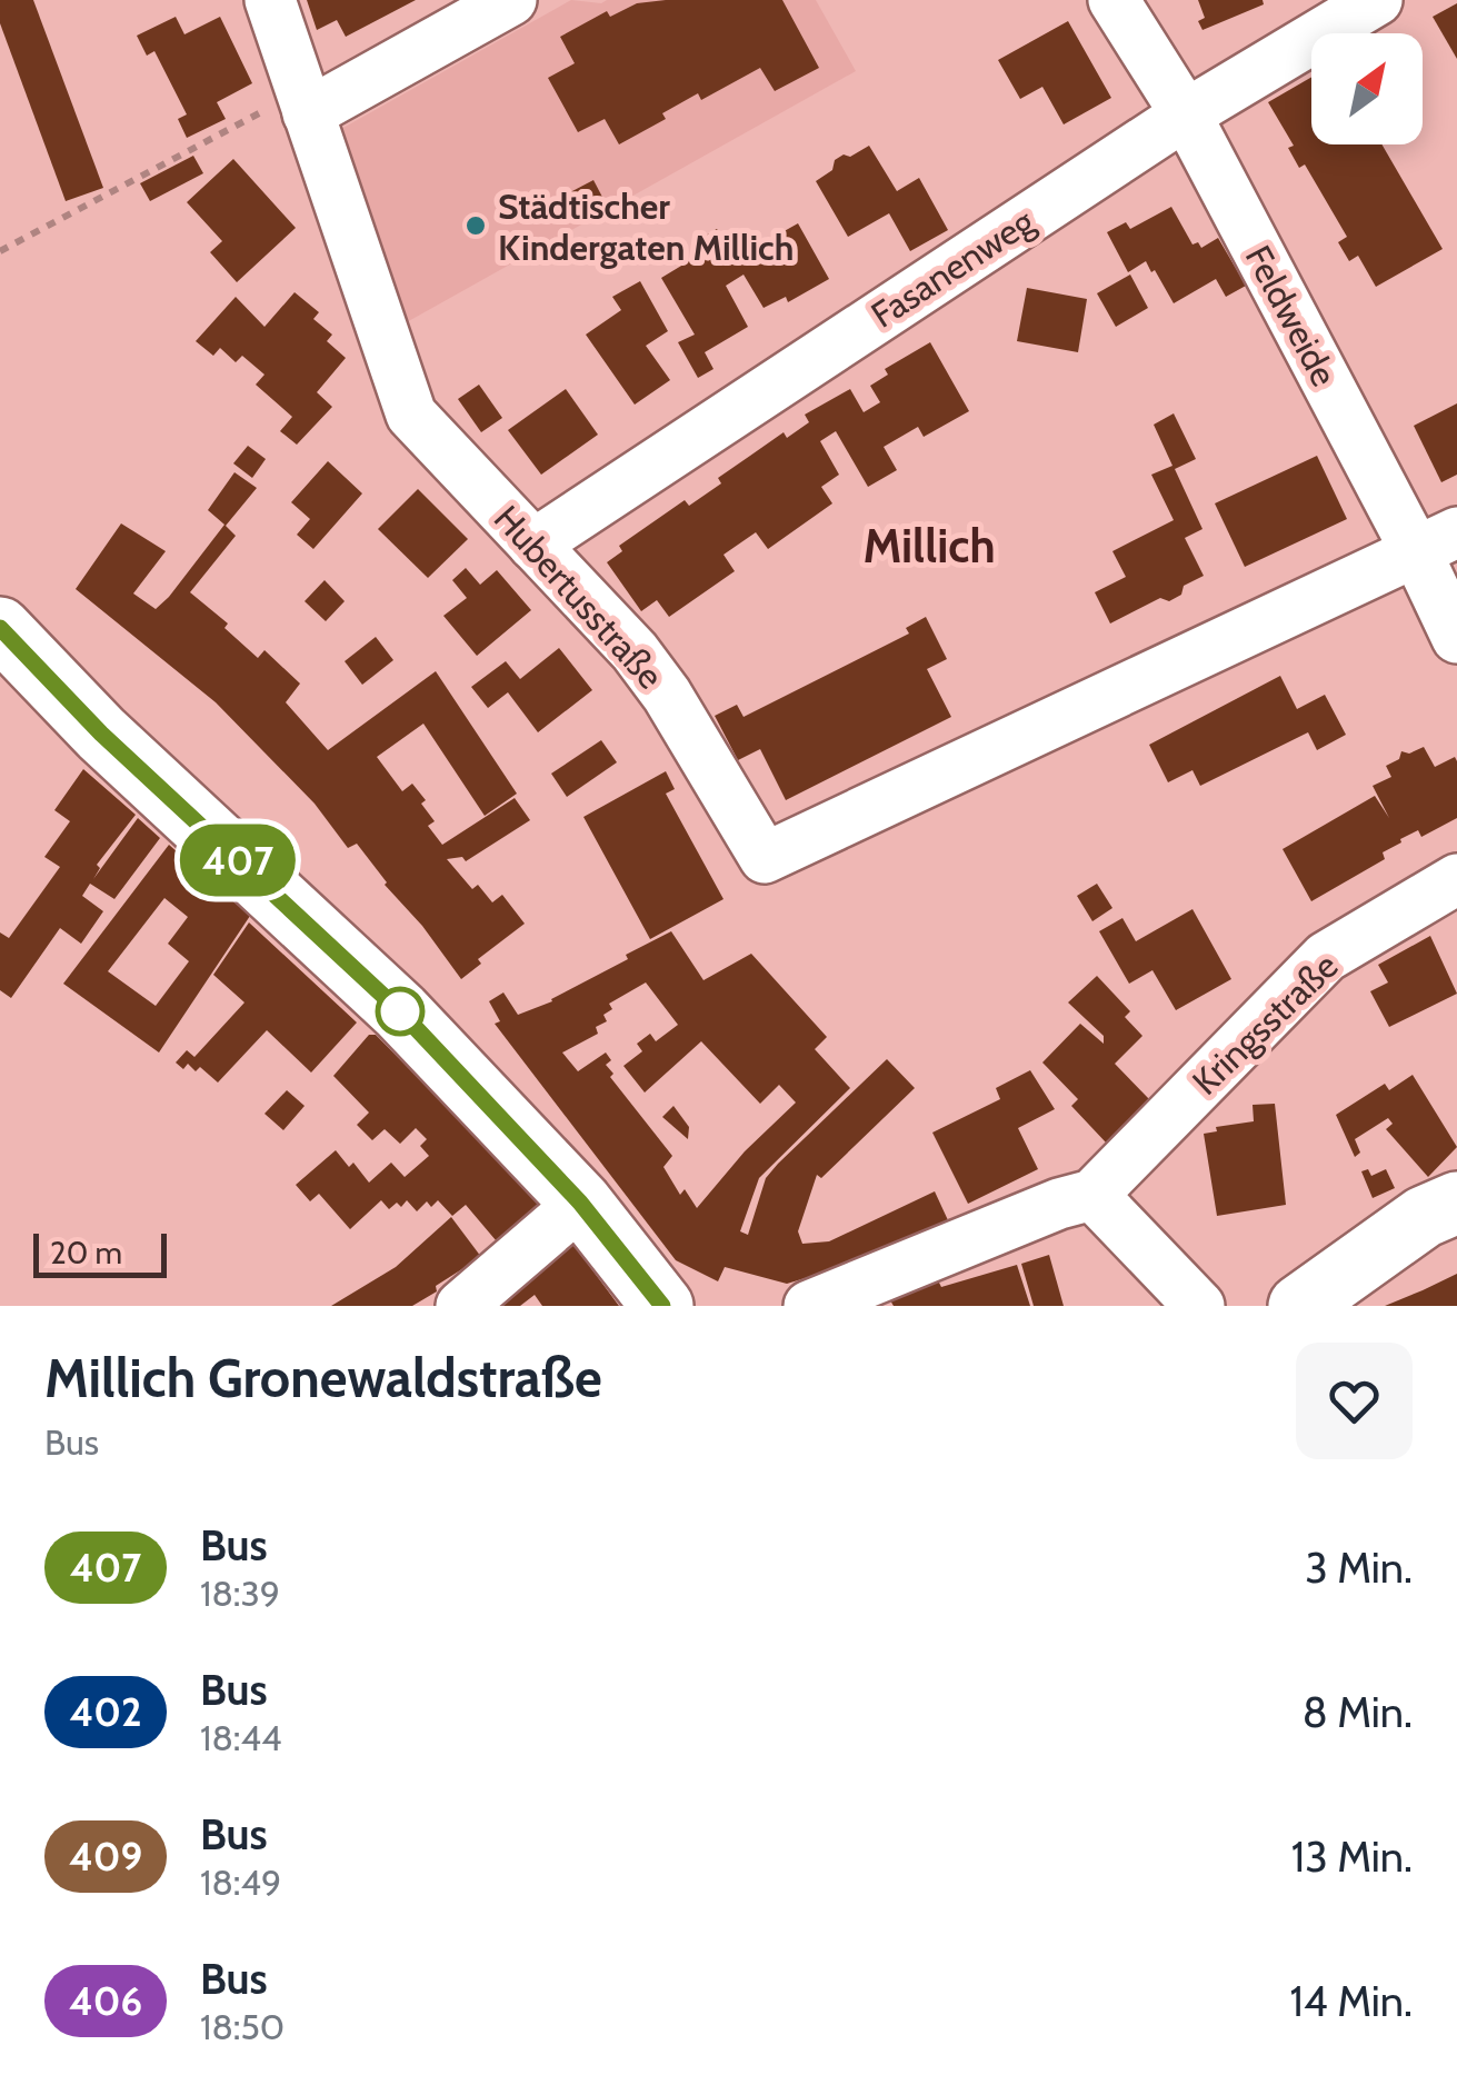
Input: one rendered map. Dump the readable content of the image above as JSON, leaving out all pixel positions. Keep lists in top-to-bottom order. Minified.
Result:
{"streets":{"street":["Fasanenweg","Feldweide","Hubertusstraße","Kringsstraße"]},"crossings":[["Fasanenweg","Feldweide"],["Fasanenweg","Hubertusstraße"],["Feldweide","Hubertusstraße"]],"districts":["Millich"],"places":["Städtischer Kindergaten Millich"],"lines":["bus line 407"],"scale_bar":"20 m","north":"top right","page":{"on_map":"407","scale":"20 m","heading":["Millich Gronewaldstraße","Bus"],"list":[{"mark":"407","name":"Bus","note":"18:39","value":"3 Min."},{"mark":"402","name":"Bus","note":"18:44","value":"8 Min."},{"mark":"409","name":"Bus","note":"18:49","value":"13 Min."},{"mark":"406","name":"Bus","note":"18:50","value":"14 Min."}]}}
